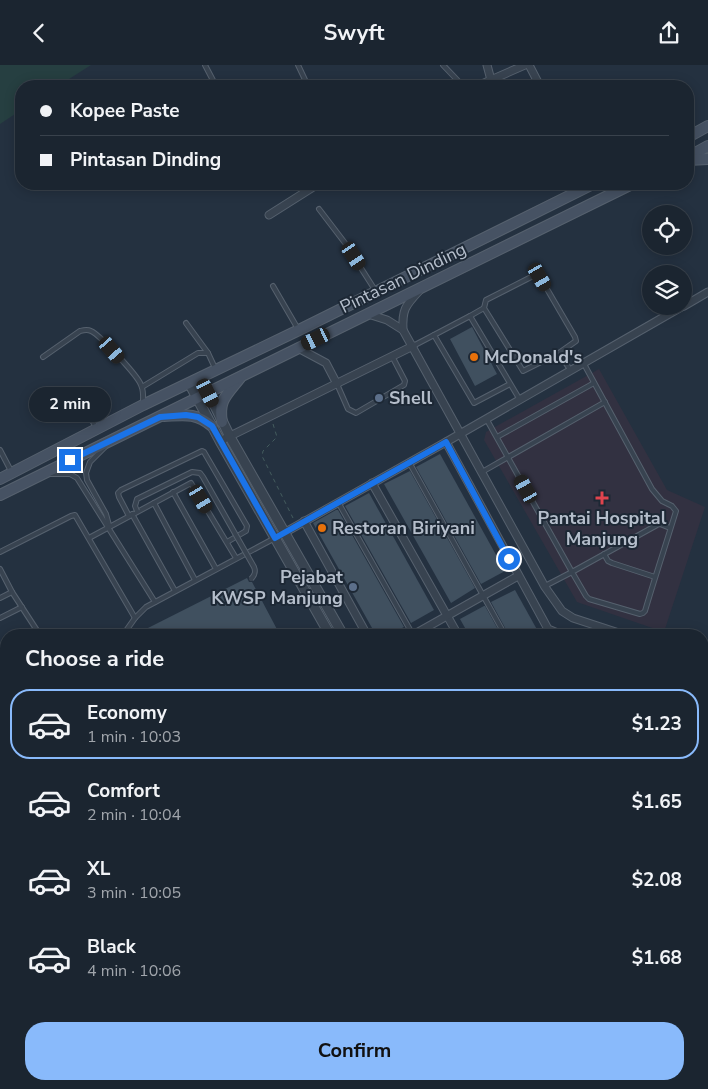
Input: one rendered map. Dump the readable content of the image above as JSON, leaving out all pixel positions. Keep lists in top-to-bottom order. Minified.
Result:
{"streets":{"main road":["Pintasan Dinding"]},"places":{"other":["McDonald's","Shell","Restoran Biriyani","Pejabat KWSP Manjung"],"health":["Pantai Hospital Manjung"]},"page":{"header":"Swyft","banner":["Kopee Paste","Pintasan Dinding"],"bubble":"2 min","heading":"Choose a ride","list":[{"name":"Economy","note":"1 min · 10:03","value":"$1.23"},{"name":"Comfort","note":"2 min · 10:04","value":"$1.65"},{"name":"XL","note":"3 min · 10:05","value":"$2.08"},{"name":"Black","note":"4 min · 10:06","value":"$1.68"}],"buttons":"Confirm"}}
